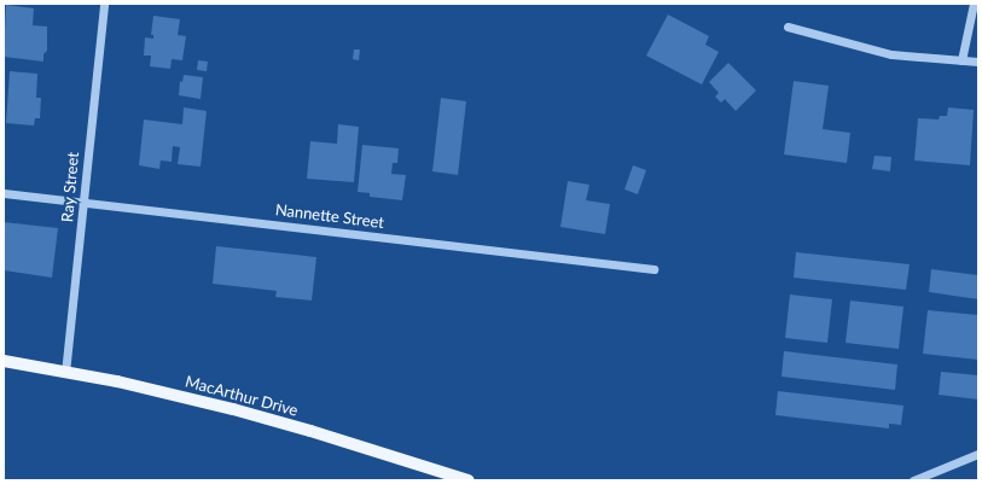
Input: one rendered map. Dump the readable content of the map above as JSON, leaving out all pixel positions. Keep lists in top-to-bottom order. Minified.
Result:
{"streets":{"main road":["MacArthur Drive"],"street":["Ray Street","Nannette Street"]},"crossings":[["Ray Street","Nannette Street"],["Ray Street","MacArthur Drive"]]}
